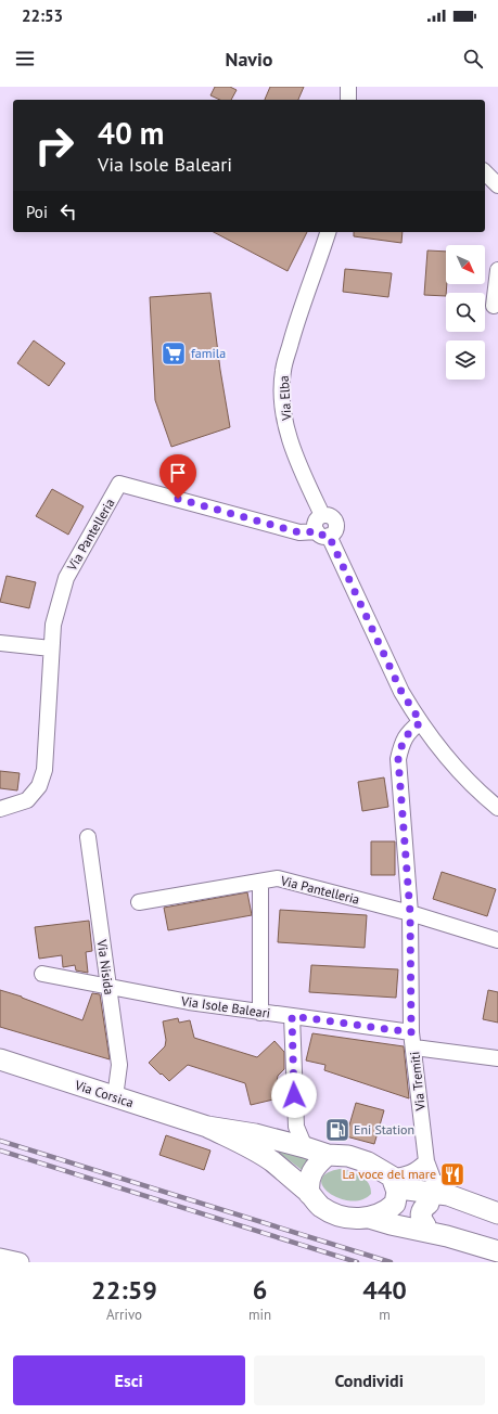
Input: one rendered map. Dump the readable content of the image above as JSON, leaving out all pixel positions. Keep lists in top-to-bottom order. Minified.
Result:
{"streets":{"main road":["Via Corsica"],"street":["Via Elba","Via Pantelleria","Via Nisida","Via Isole Baleari","Via Tremiti"]},"crossings":[["Via Elba","Via Pantelleria"],["Via Pantelleria","Via Tremiti"],["Via Nisida","Via Isole Baleari"],["Via Nisida","Via Corsica"],["Via Isole Baleari","Via Tremiti"],["Via Tremiti","Via Corsica"]],"places":{"supermarket":["famila"],"fuel station":["Eni Station"],"restaurant":["La voce del mare"]},"north":"bottom right","page":{"status":"22:53","header":"Navio","turn":["40 m","Via Isole Baleari"],"then":"Poi","eta":["22:59","Arrivo","6","min","440","m"],"buttons":["Esci","Condividi"]}}
